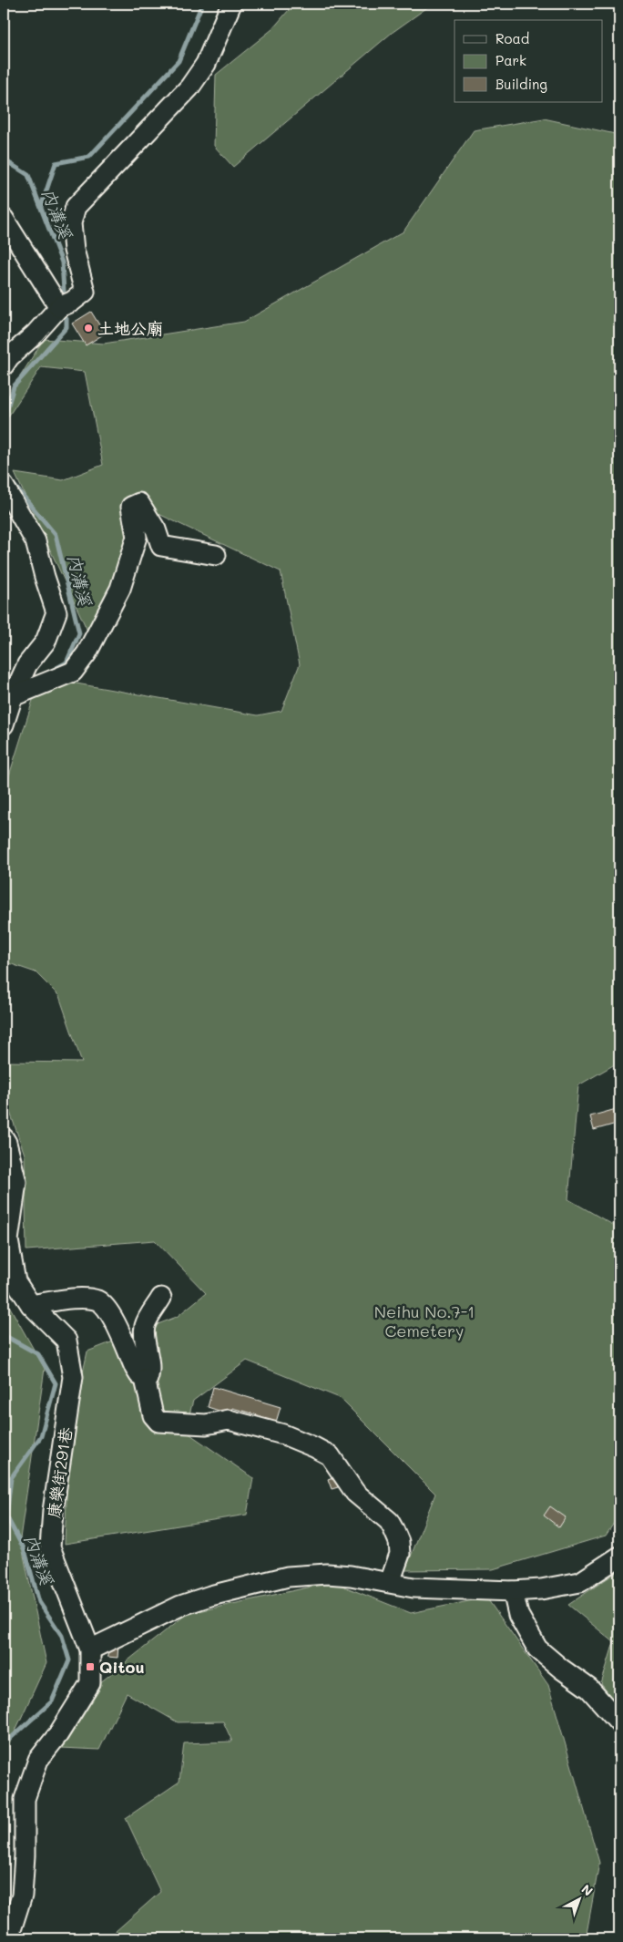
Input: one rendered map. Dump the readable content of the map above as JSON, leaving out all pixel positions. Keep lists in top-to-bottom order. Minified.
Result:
{"streets":{"street":["康樂街291巷"]},"water":["內溝溪"],"parks":["Neihu No.7-1 Cemetery"],"places":{"other":["土地公廟"],"transit":["Qitou"]},"legend":["Road","Park","Building"],"north":"top right"}
